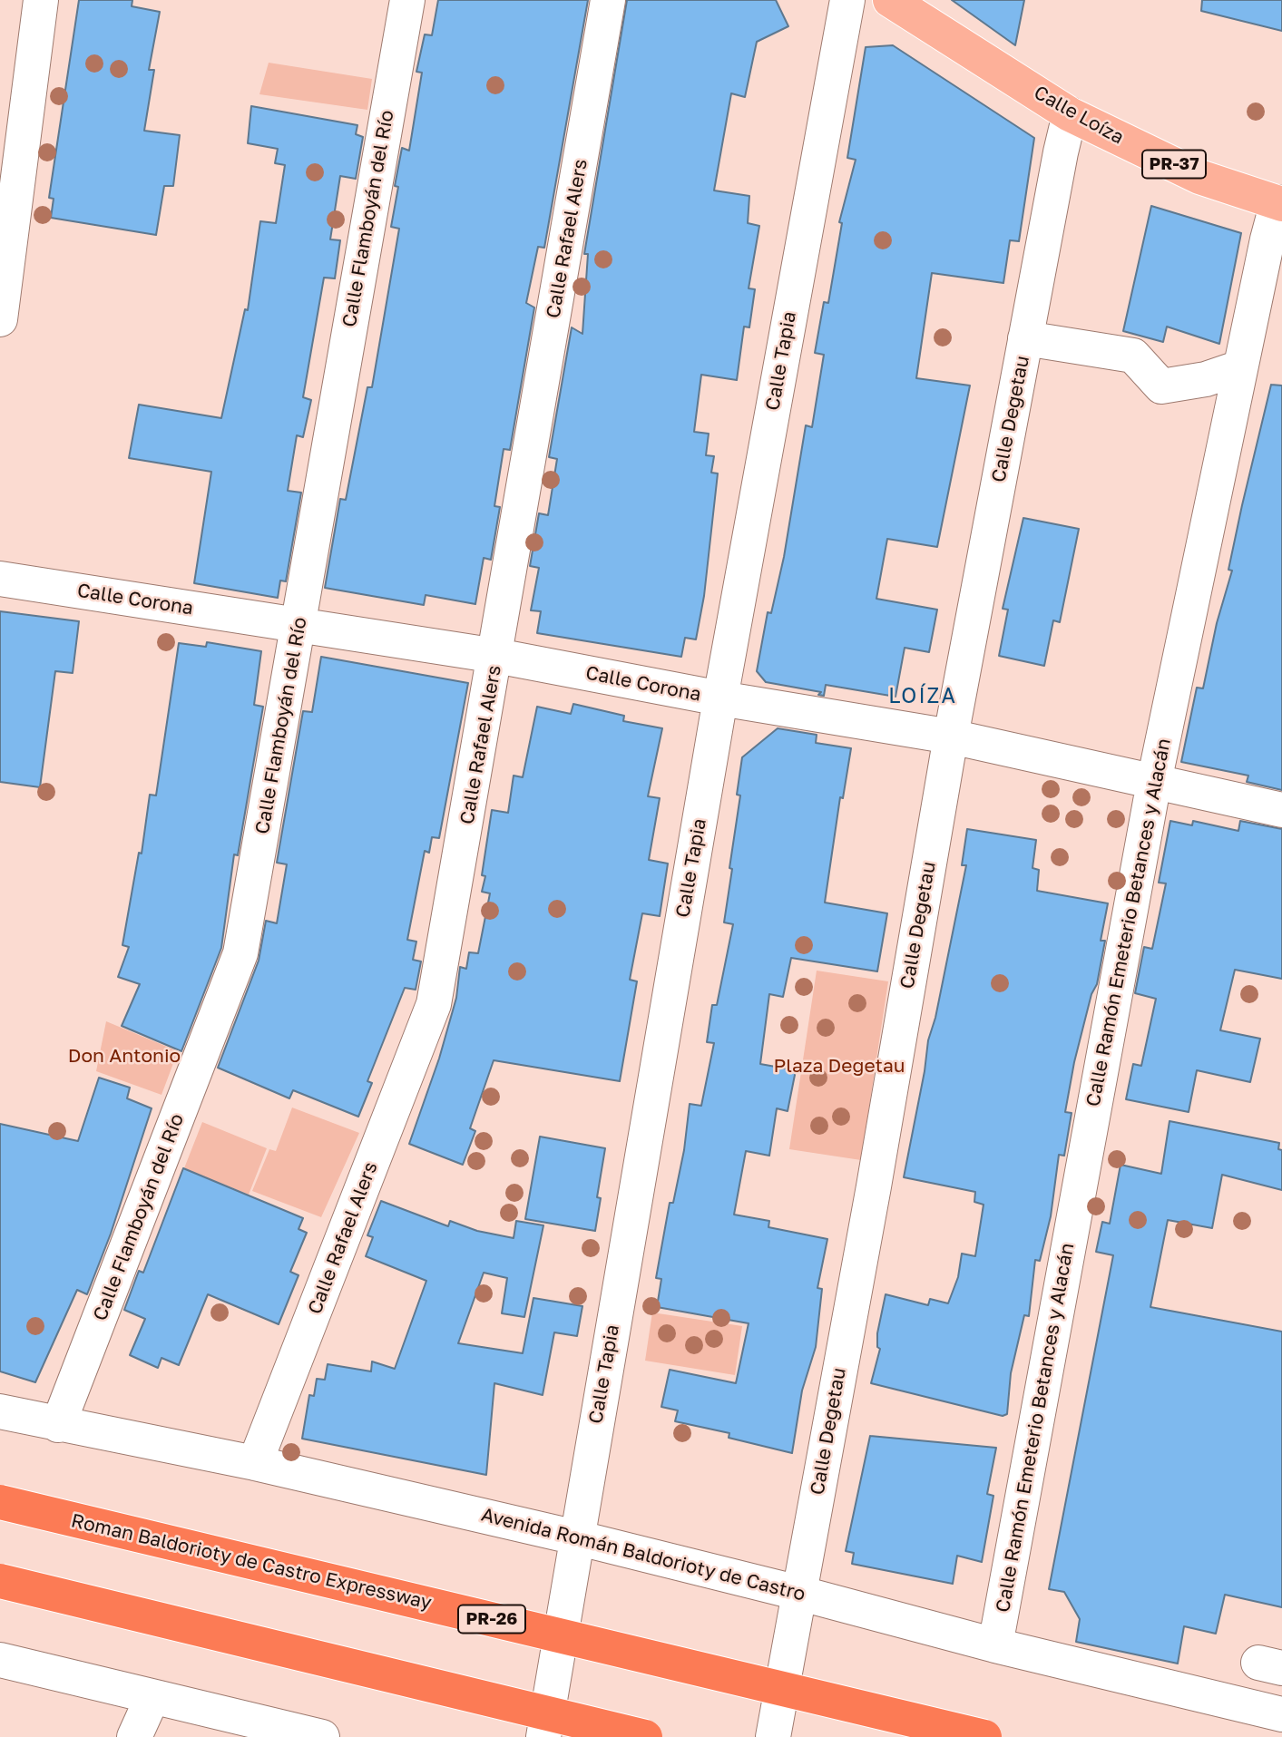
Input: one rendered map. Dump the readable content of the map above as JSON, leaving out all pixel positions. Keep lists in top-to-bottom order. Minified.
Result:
{"streets":{"highway":["Roman Baldorioty de Castro Expressway","PR-26"],"main road":["Calle Loíza","PR-37"],"street":["Calle Flamboyán del Río","Calle Rafael Alers","Calle Tapia","Calle Degetau","Calle Corona","Calle Ramón Emeterio Betances y Alacán","Avenida Román Baldorioty de Castro"]},"crossings":[["Calle Loíza","Calle Degetau"],["Calle Loíza","Calle Ramón Emeterio Betances y Alacán"],["Calle Flamboyán del Río","Calle Corona"],["Calle Flamboyán del Río","Avenida Román Baldorioty de Castro"],["Calle Rafael Alers","Calle Corona"],["Calle Rafael Alers","Avenida Román Baldorioty de Castro"],["Calle Tapia","Calle Corona"],["Calle Tapia","Avenida Román Baldorioty de Castro"],["Calle Degetau","Calle Corona"],["Calle Degetau","Avenida Román Baldorioty de Castro"],["Calle Corona","Calle Ramón Emeterio Betances y Alacán"],["Calle Ramón Emeterio Betances y Alacán","Avenida Román Baldorioty de Castro"]],"districts":["LOÍZA"],"parks":["Don Antonio","Plaza Degetau"]}
